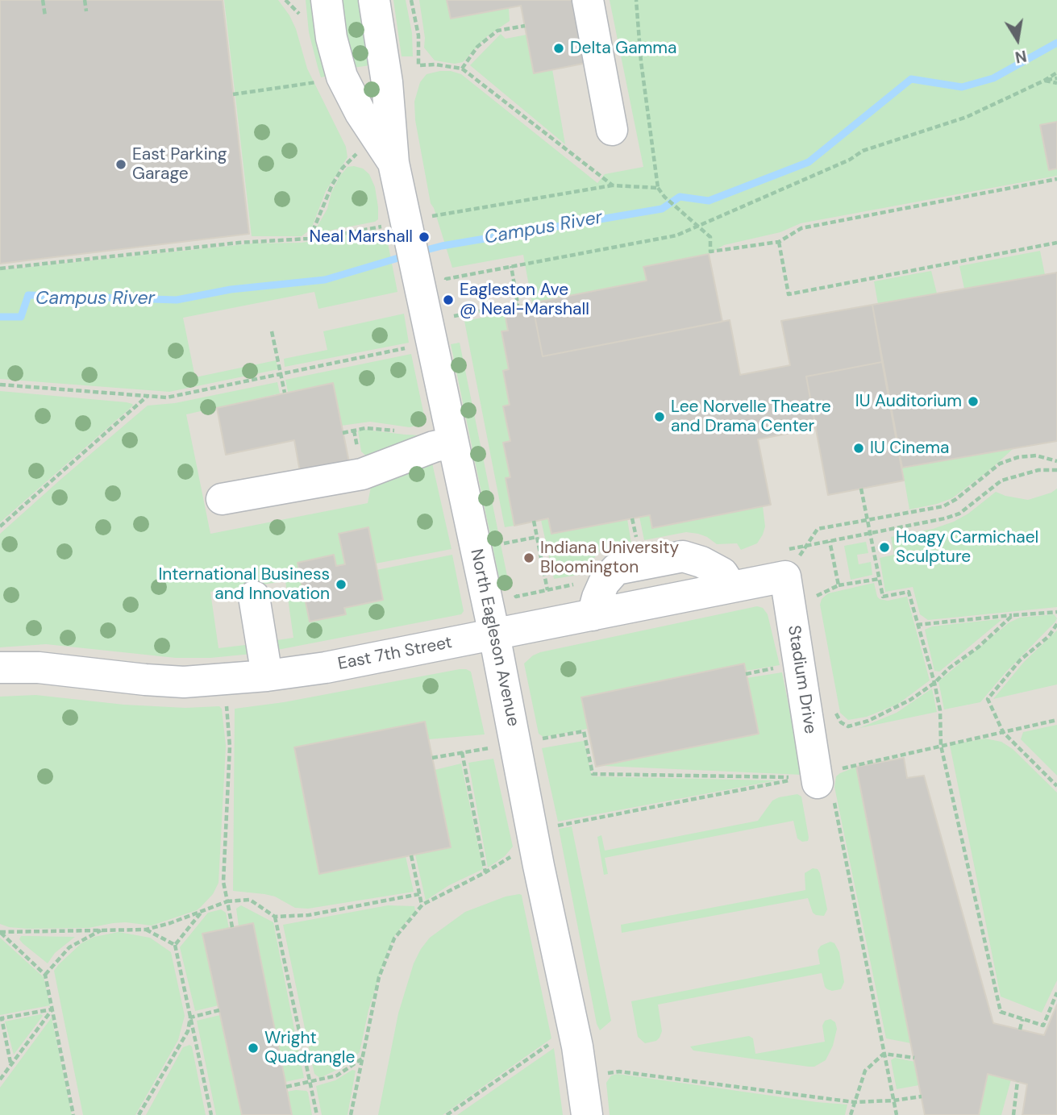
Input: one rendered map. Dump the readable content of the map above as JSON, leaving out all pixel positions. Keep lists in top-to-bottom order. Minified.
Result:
{"streets":{"street":["North Eagleson Avenue","East 7th Street","Stadium Drive"]},"crossings":[["North Eagleson Avenue","East 7th Street"],["East 7th Street","Stadium Drive"]],"water":["Campus River"],"places":["Delta Gamma","East Parking Garage","Neal Marshall","Eagleston Ave @ Neal-Marshall","IU Auditorium","Lee Norvelle Theatre and Drama Center","IU Cinema","Hoagy Carmichael Sculpture","Indiana University Bloomington","International Business and Innovation","Wright Quadrangle"],"north":"bottom"}
